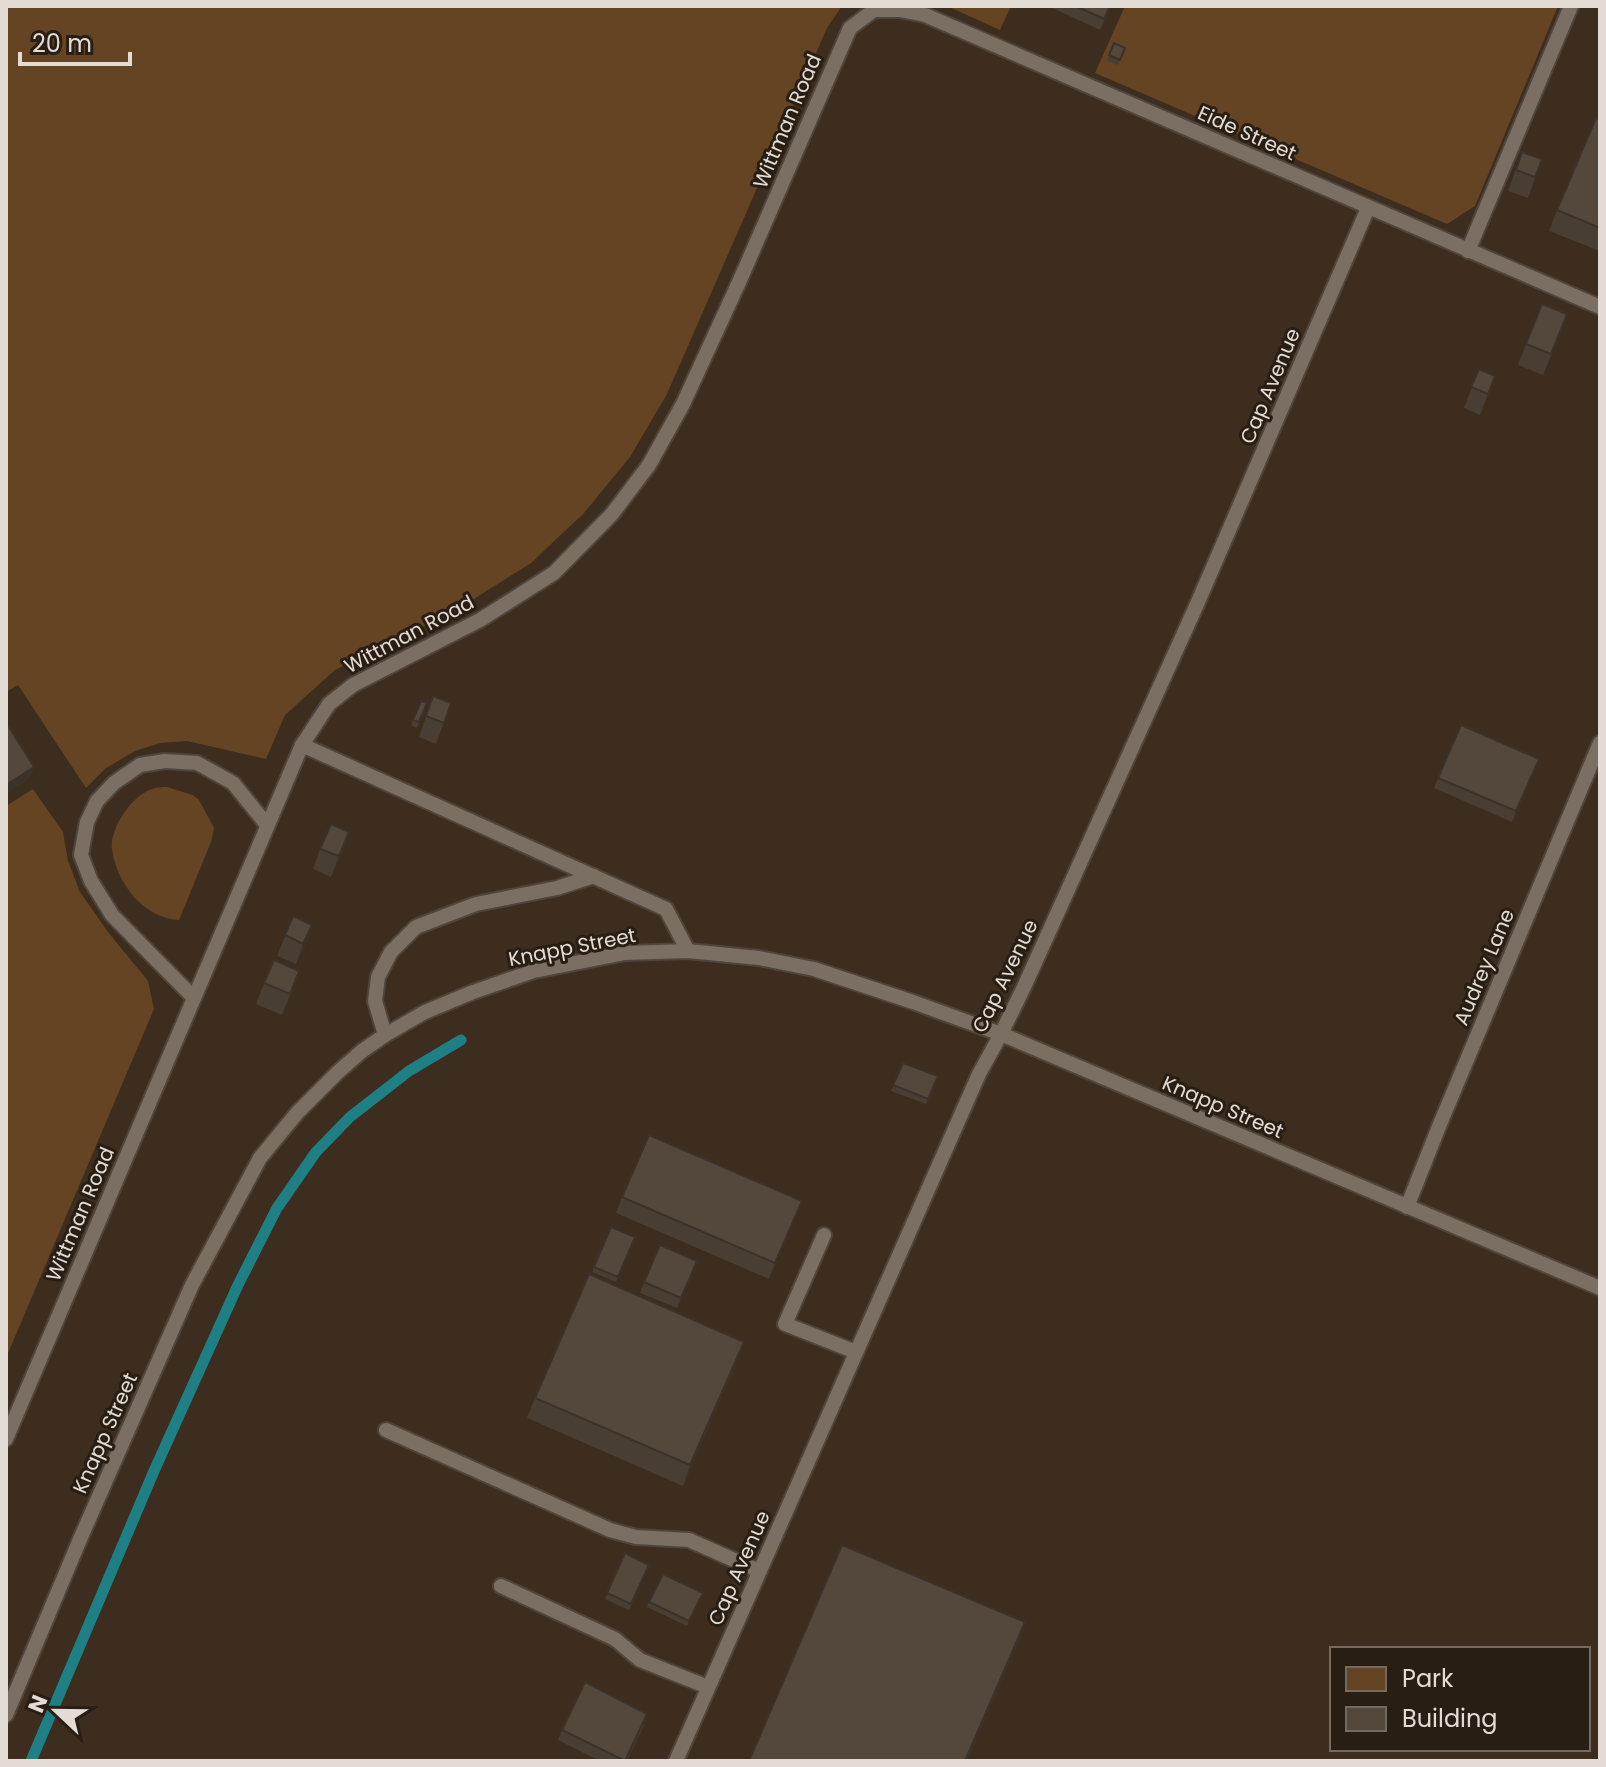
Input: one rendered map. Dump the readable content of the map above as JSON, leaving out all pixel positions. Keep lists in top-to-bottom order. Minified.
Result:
{"streets":{"lane":["Wittman Road","Eide Street","Cap Avenue","Knapp Street","Audrey Lane"]},"crossings":[["Wittman Road","Eide Street"],["Eide Street","Cap Avenue"],["Cap Avenue","Knapp Street"],["Knapp Street","Audrey Lane"]],"legend":["Park","Building"],"scale_bar":"20 m","north":"left"}
